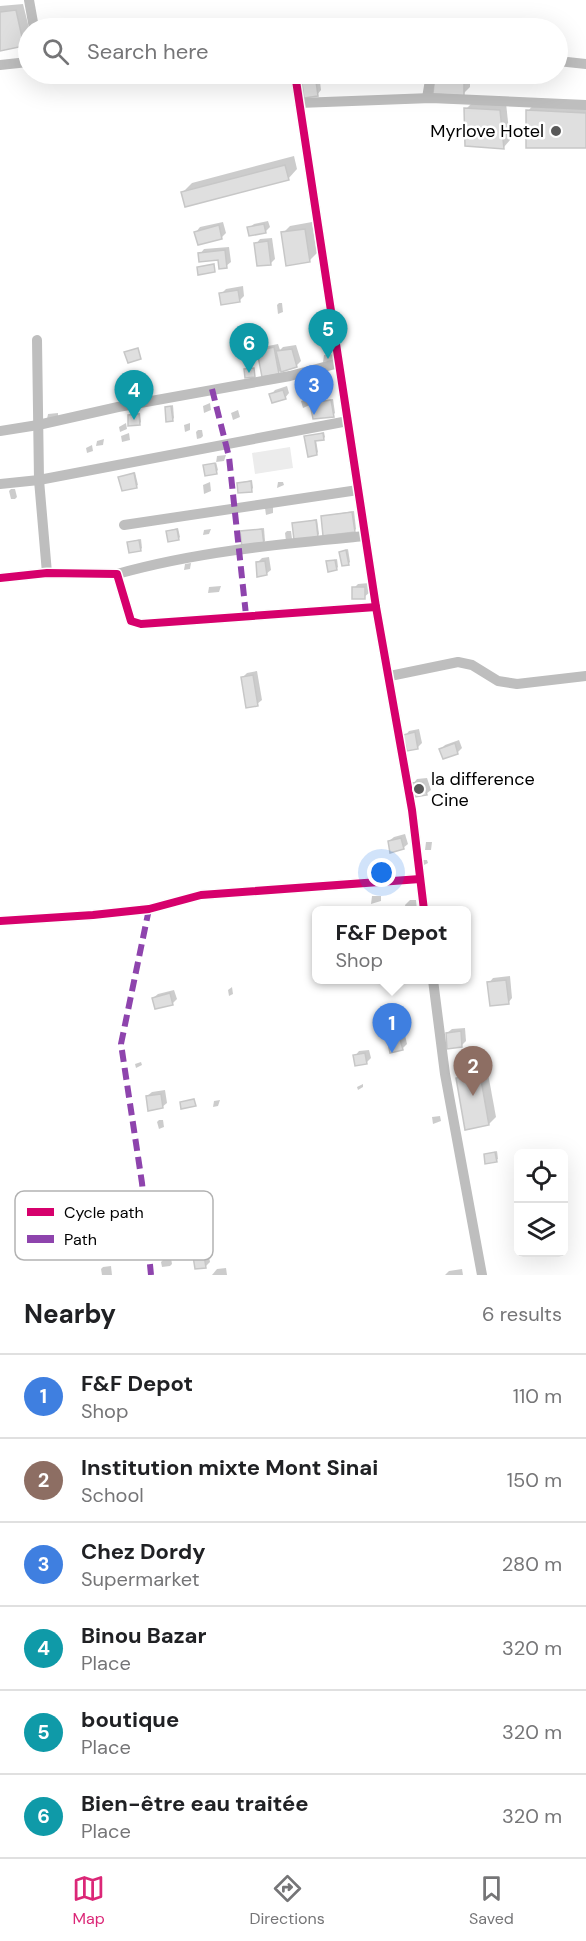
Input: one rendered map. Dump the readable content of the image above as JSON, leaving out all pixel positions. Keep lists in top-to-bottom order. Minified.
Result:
{"places":["Myrlove Hotel","la difference Cine"],"legend":["Cycle path","Path"],"page":{"search":"Search here","pins":["5","6","3","4","1","2"],"popup":["F&F Depot","Shop"],"heading":["Nearby","6 results"],"list":[{"mark":"1","name":"F&F Depot","note":"Shop","value":"110 m"},{"mark":"2","name":"Institution mixte Mont Sinai","note":"School","value":"150 m"},{"mark":"3","name":"Chez Dordy","note":"Supermarket","value":"280 m"},{"mark":"4","name":"Binou Bazar","note":"Place","value":"320 m"},{"mark":"5","name":"boutique","note":"Place","value":"320 m"},{"mark":"6","name":"Bien-être eau traitée","note":"Place","value":"320 m"}],"nav":["Map","Directions","Saved"]}}
